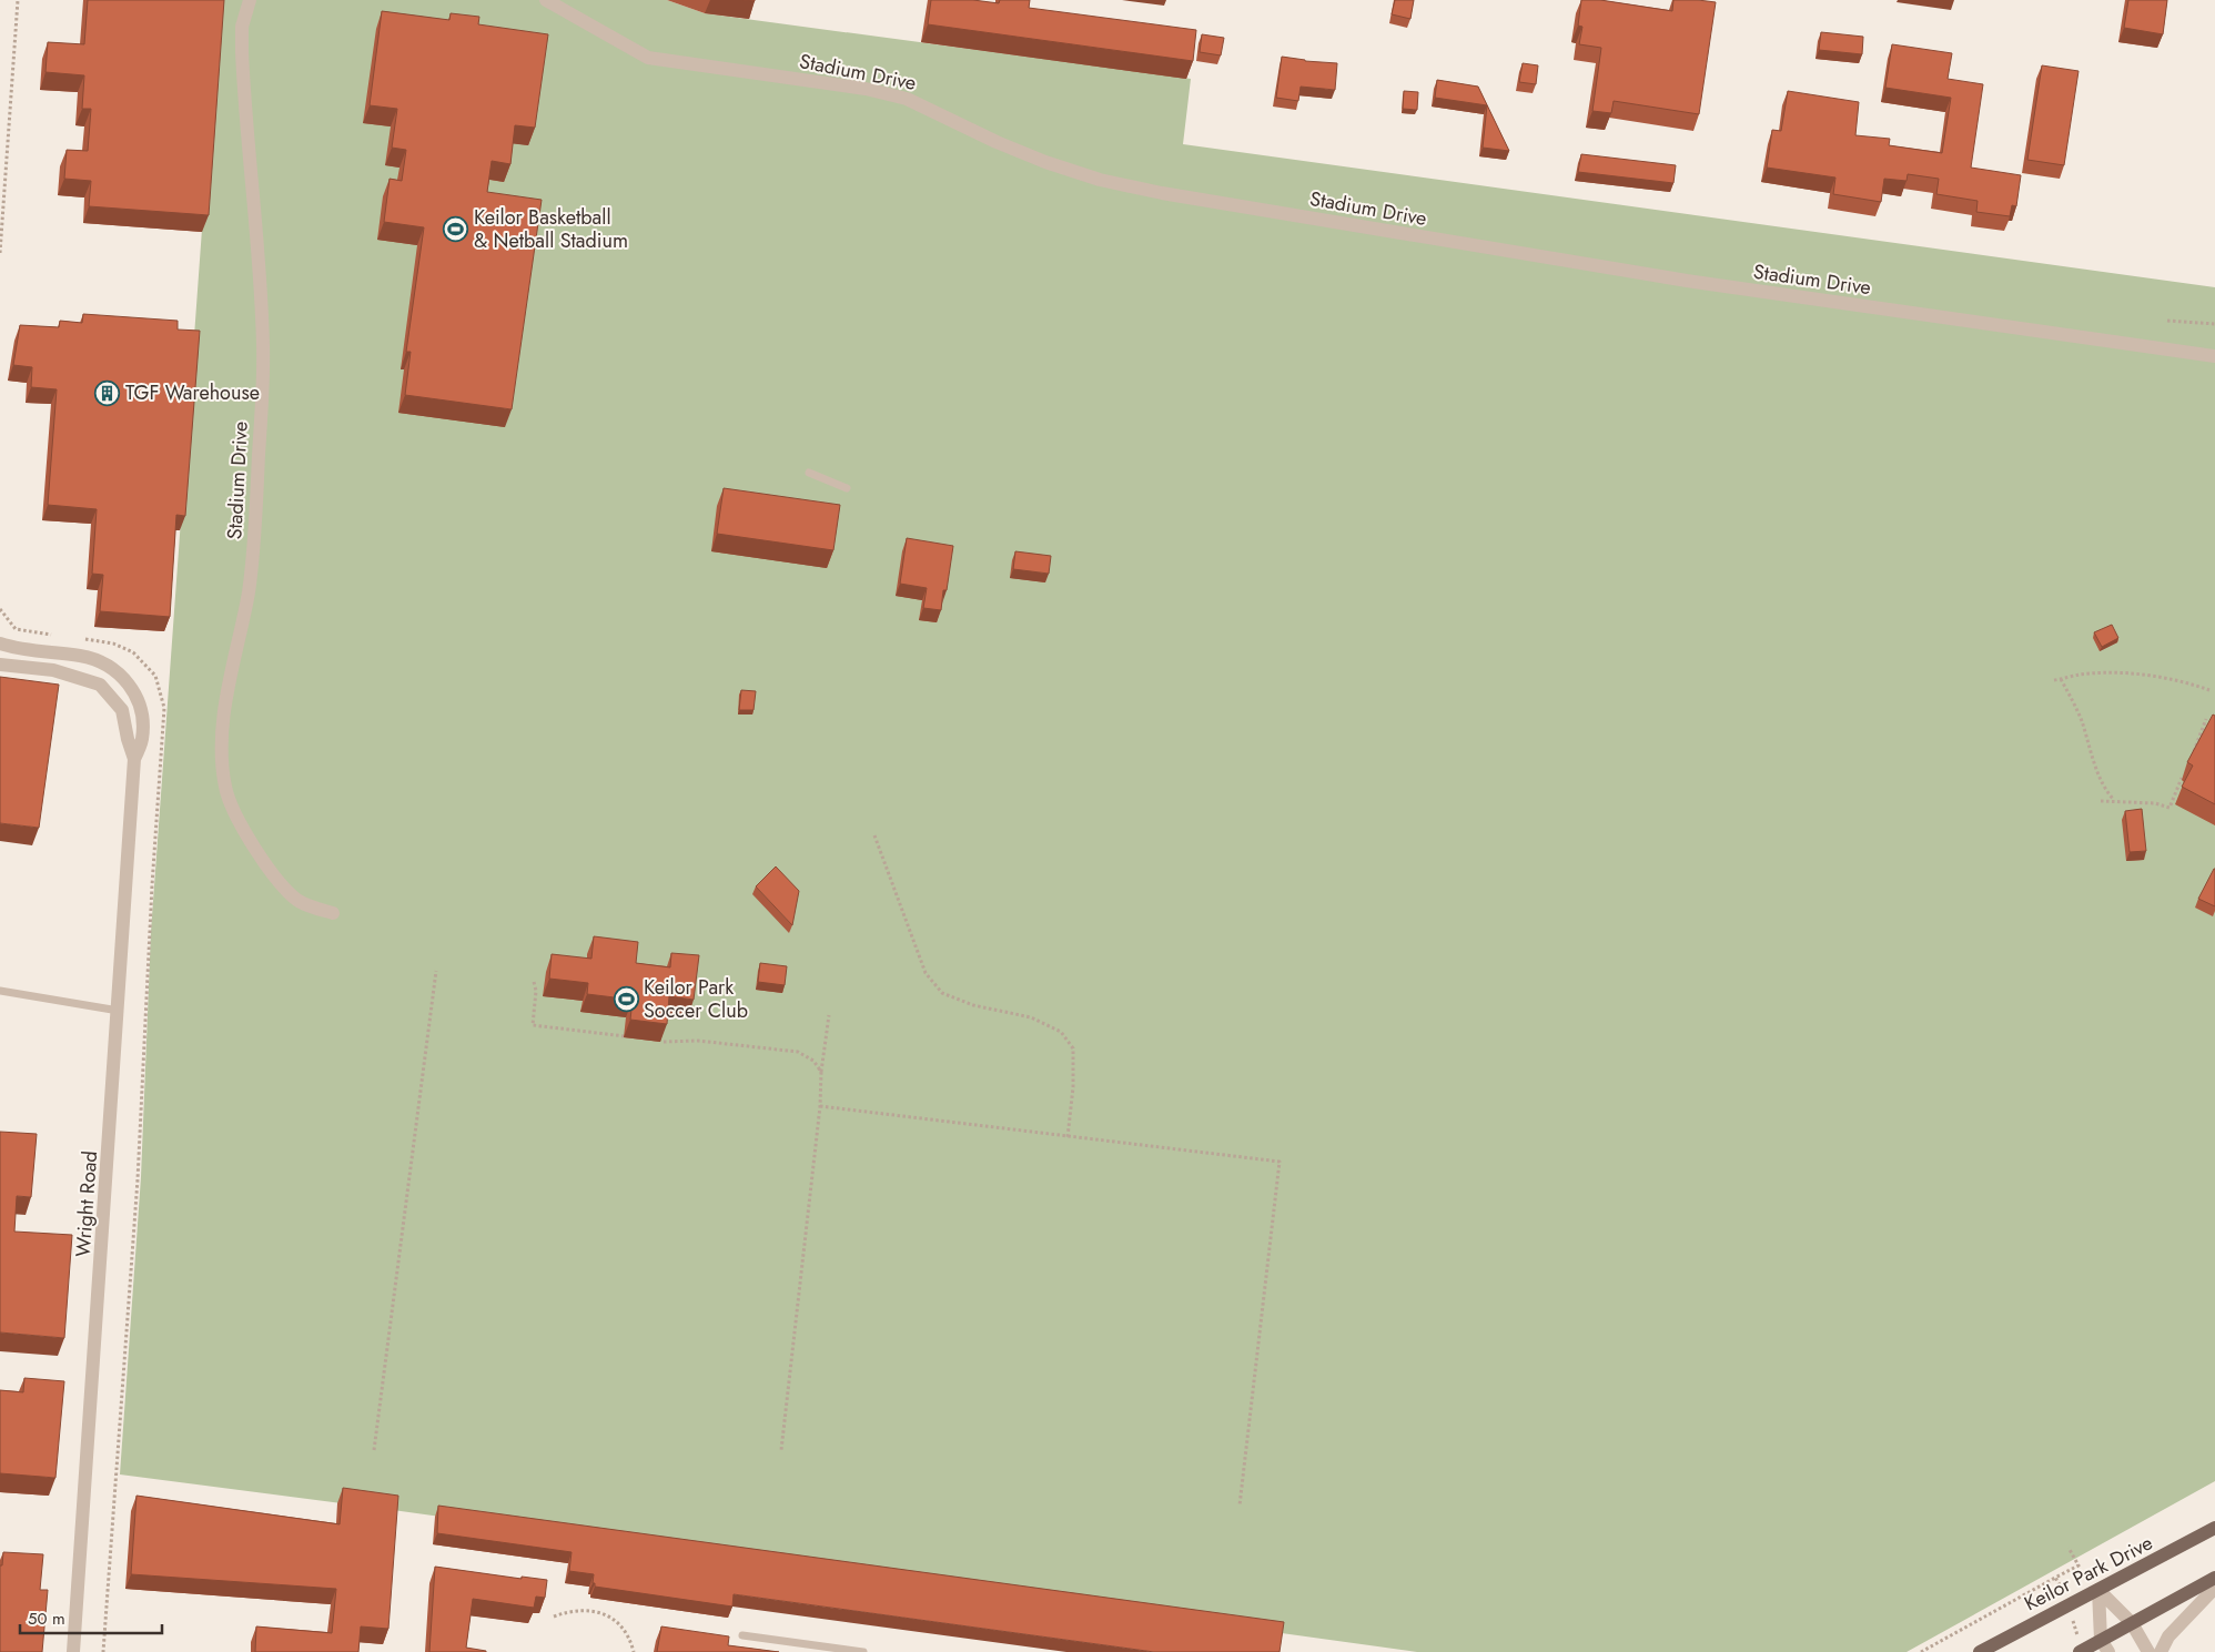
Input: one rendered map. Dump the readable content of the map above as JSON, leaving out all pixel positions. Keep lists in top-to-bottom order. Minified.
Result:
{"streets":{"main road":["Keilor Park Drive"],"street":["Stadium Drive","Wright Road"]},"places":{"sports":["Keilor Basketball & Netball Stadium","Keilor Park Soccer Club"],"building":["TGF Warehouse"]},"scale_bar":"50 m"}
